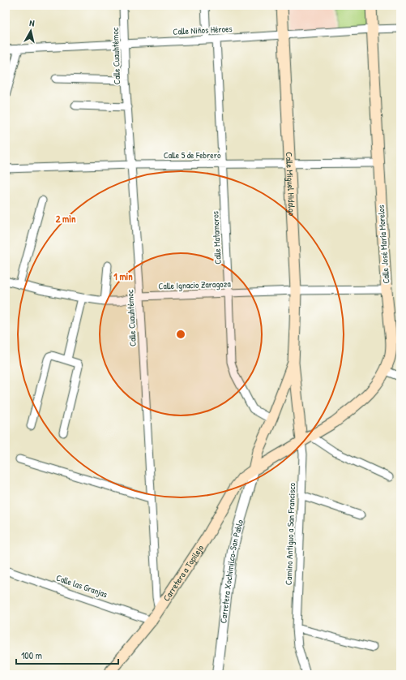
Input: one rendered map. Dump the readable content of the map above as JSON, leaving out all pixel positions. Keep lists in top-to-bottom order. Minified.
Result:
{"streets":{"main road":["Calle Miguel Hidalgo","Calle José María Morelos","Carretera a Topilejo"],"street":["Calle Niños Héroes","Calle Cuauhtémoc","Calle 5 de Febrero","Calle Matamoros","Calle Ignacio Zaragoza","Camino Antiguo a San Francisco","Carretera Xochimilco-San Pablo","Calle las Granjas"]},"crossings":[["Calle Niños Héroes","Calle Cuauhtémoc"],["Calle Niños Héroes","Calle Miguel Hidalgo"],["Calle Niños Héroes","Calle Matamoros"],["Calle Niños Héroes","Calle José María Morelos"],["Calle Cuauhtémoc","Calle 5 de Febrero"],["Calle Cuauhtémoc","Calle Ignacio Zaragoza"],["Calle Cuauhtémoc","Carretera a Topilejo"],["Calle 5 de Febrero","Calle Miguel Hidalgo"],["Calle 5 de Febrero","Calle Matamoros"],["Calle 5 de Febrero","Calle José María Morelos"],["Calle Miguel Hidalgo","Calle Matamoros"],["Calle Miguel Hidalgo","Calle José María Morelos"],["Calle Miguel Hidalgo","Calle Ignacio Zaragoza"],["Calle Miguel Hidalgo","Camino Antiguo a San Francisco"],["Calle Miguel Hidalgo","Carretera Xochimilco-San Pablo"],["Calle Miguel Hidalgo","Carretera a Topilejo"],["Calle Matamoros","Calle Ignacio Zaragoza"],["Calle José María Morelos","Calle Ignacio Zaragoza"],["Calle José María Morelos","Camino Antiguo a San Francisco"],["Calle José María Morelos","Carretera a Topilejo"],["Camino Antiguo a San Francisco","Carretera a Topilejo"],["Carretera Xochimilco-San Pablo","Carretera a Topilejo"],["Carretera a Topilejo","Calle las Granjas"]],"scale_bar":"100 m","north":"top","rings":["2 min","1 min"]}
